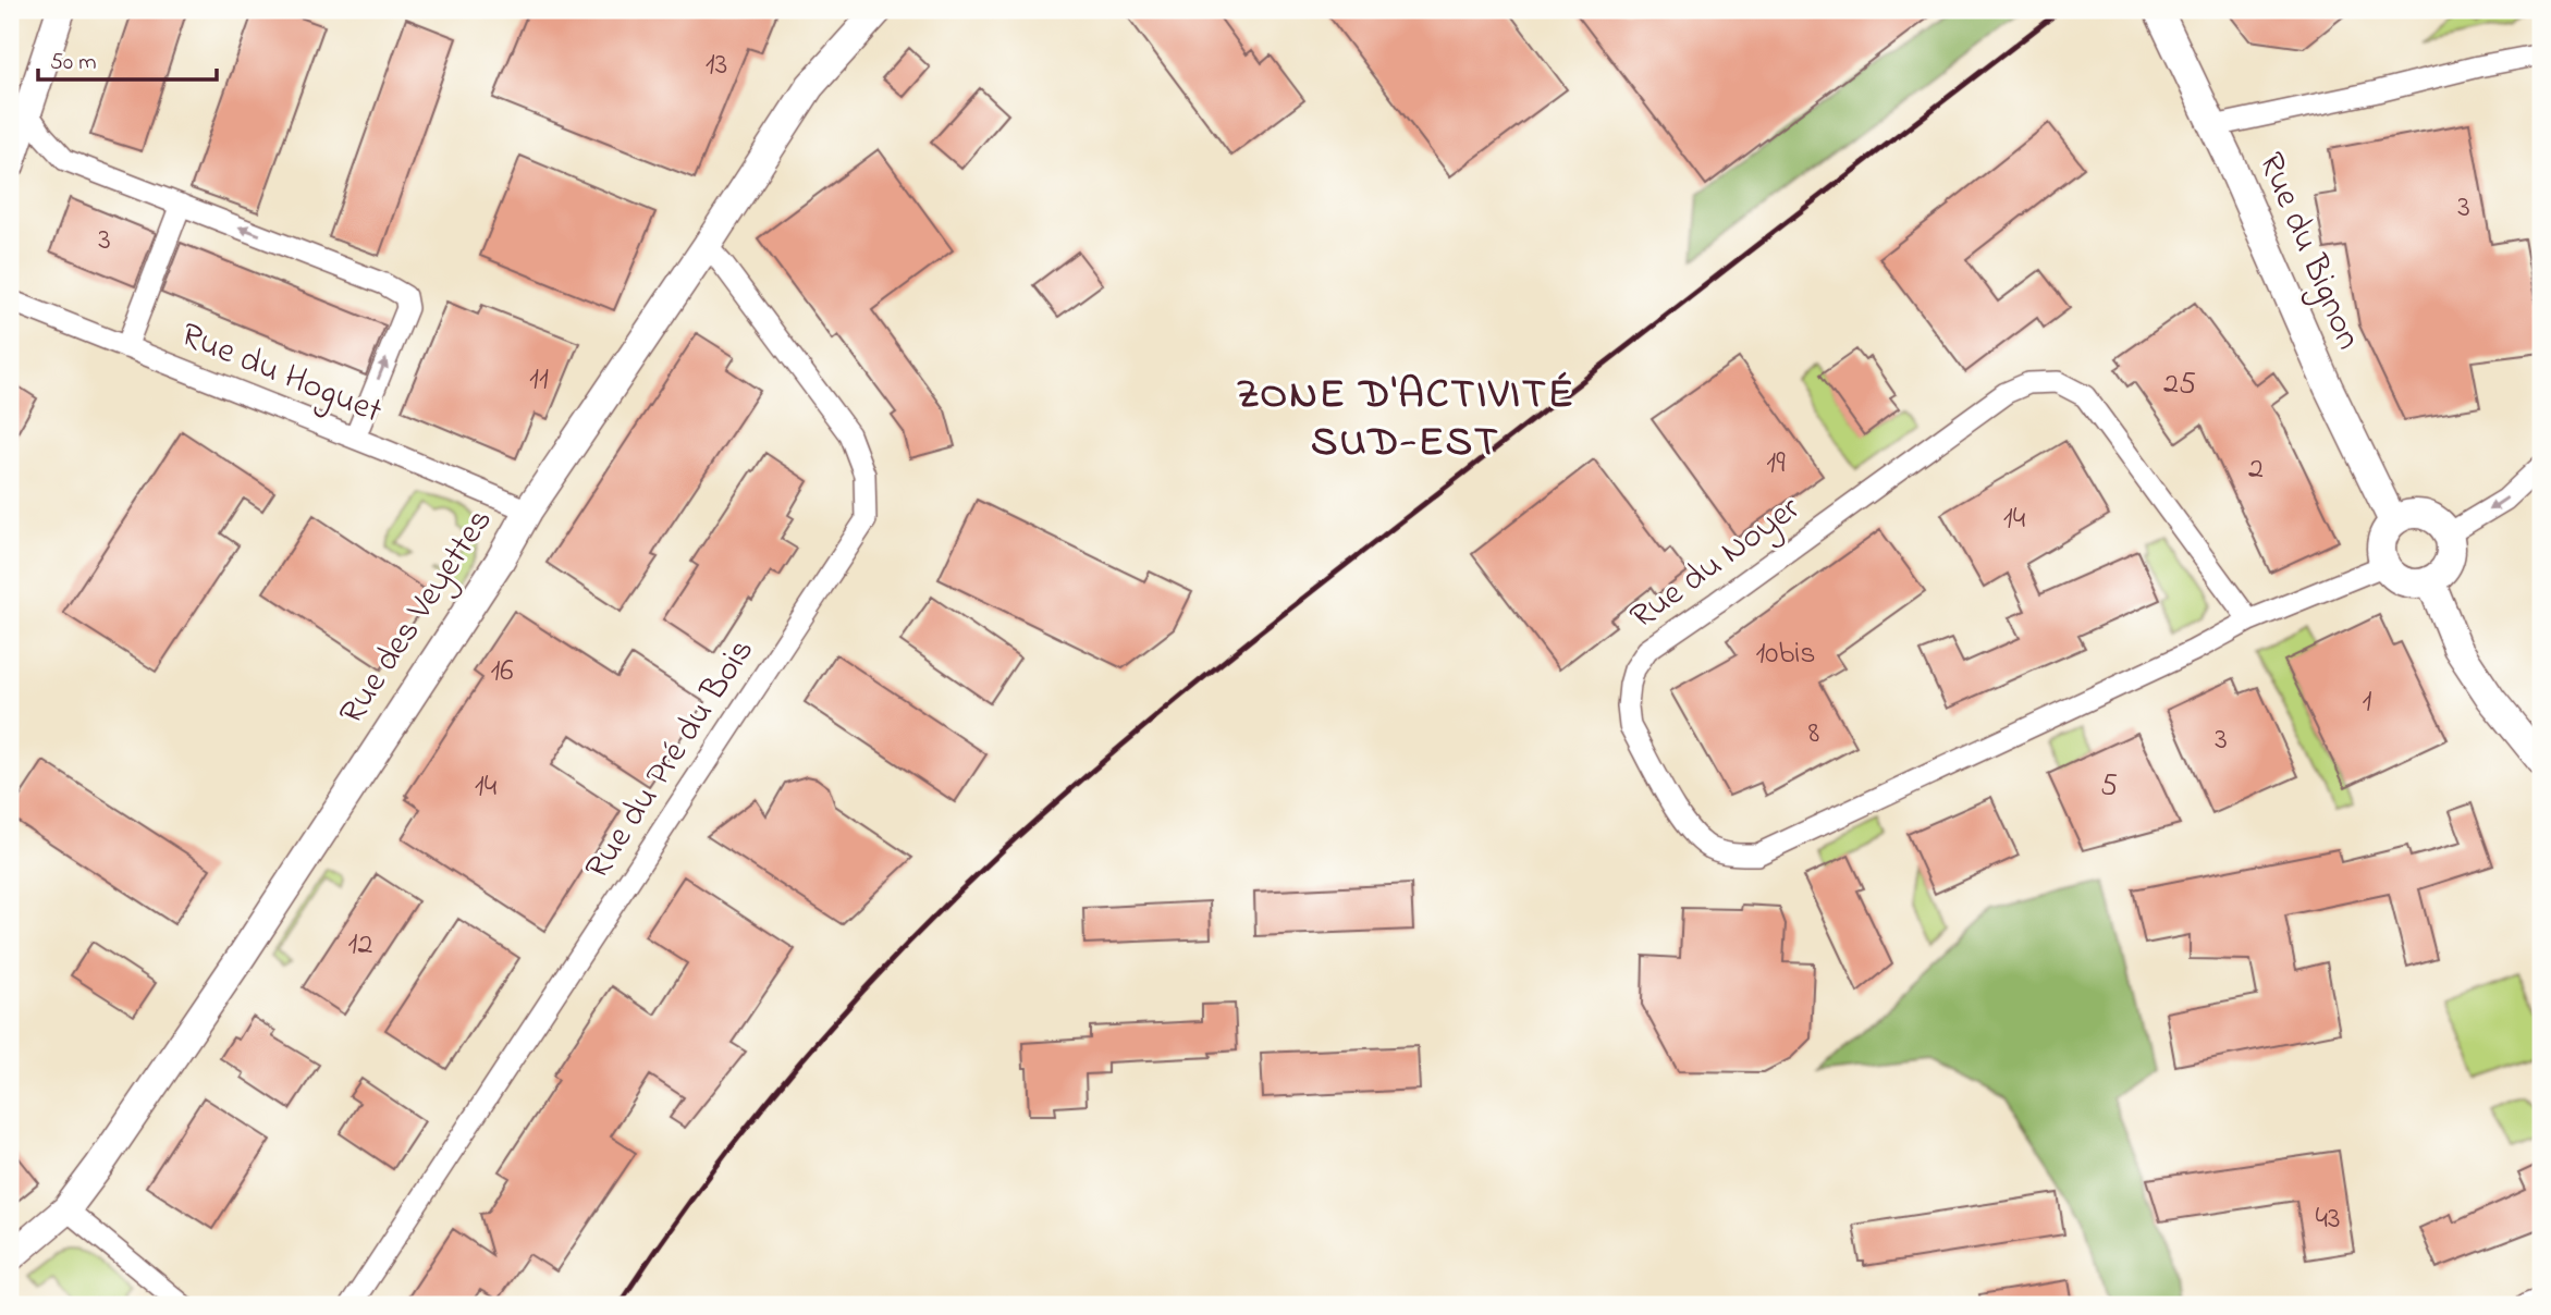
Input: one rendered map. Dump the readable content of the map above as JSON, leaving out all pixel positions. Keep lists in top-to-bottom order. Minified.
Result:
{"streets":{"street":["Rue du Bignon","Rue du Hoguet","Rue du Noyer","Rue des Veyettes","Rue du Pré du Bois"]},"crossings":[["Rue du Bignon","Rue du Noyer"],["Rue du Hoguet","Rue des Veyettes"],["Rue des Veyettes","Rue du Pré du Bois"]],"districts":["ZONE D'ACTIVITÉ SUD-EST"],"house_numbers":["13","3","3","11","25","19","2","14","10bis","16","1","8","3","5","14","12","43"],"scale_bar":"50 m"}
